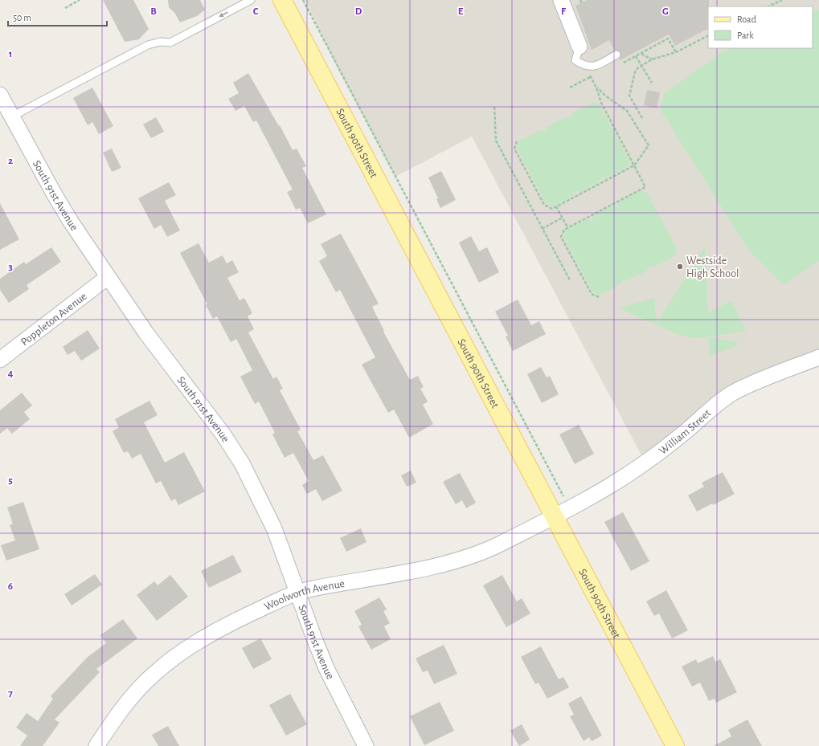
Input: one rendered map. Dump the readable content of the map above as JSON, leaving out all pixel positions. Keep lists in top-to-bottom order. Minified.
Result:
{"streets":{"main road":["South 90th Street"],"street":["South 91st Avenue","Poppleton Avenue","William Street","Woolworth Avenue"]},"crossings":[["South 90th Street","William Street"],["South 90th Street","Woolworth Avenue"],["South 91st Avenue","Poppleton Avenue"],["South 91st Avenue","Woolworth Avenue"],["William Street","Woolworth Avenue"]],"places":["Westside High School"],"legend":["Road","Park"],"scale_bar":"50 m","grid":{"columns":["B","C","D","E","F","G"],"rows":["1","2","3","4","5","6","7"]}}
